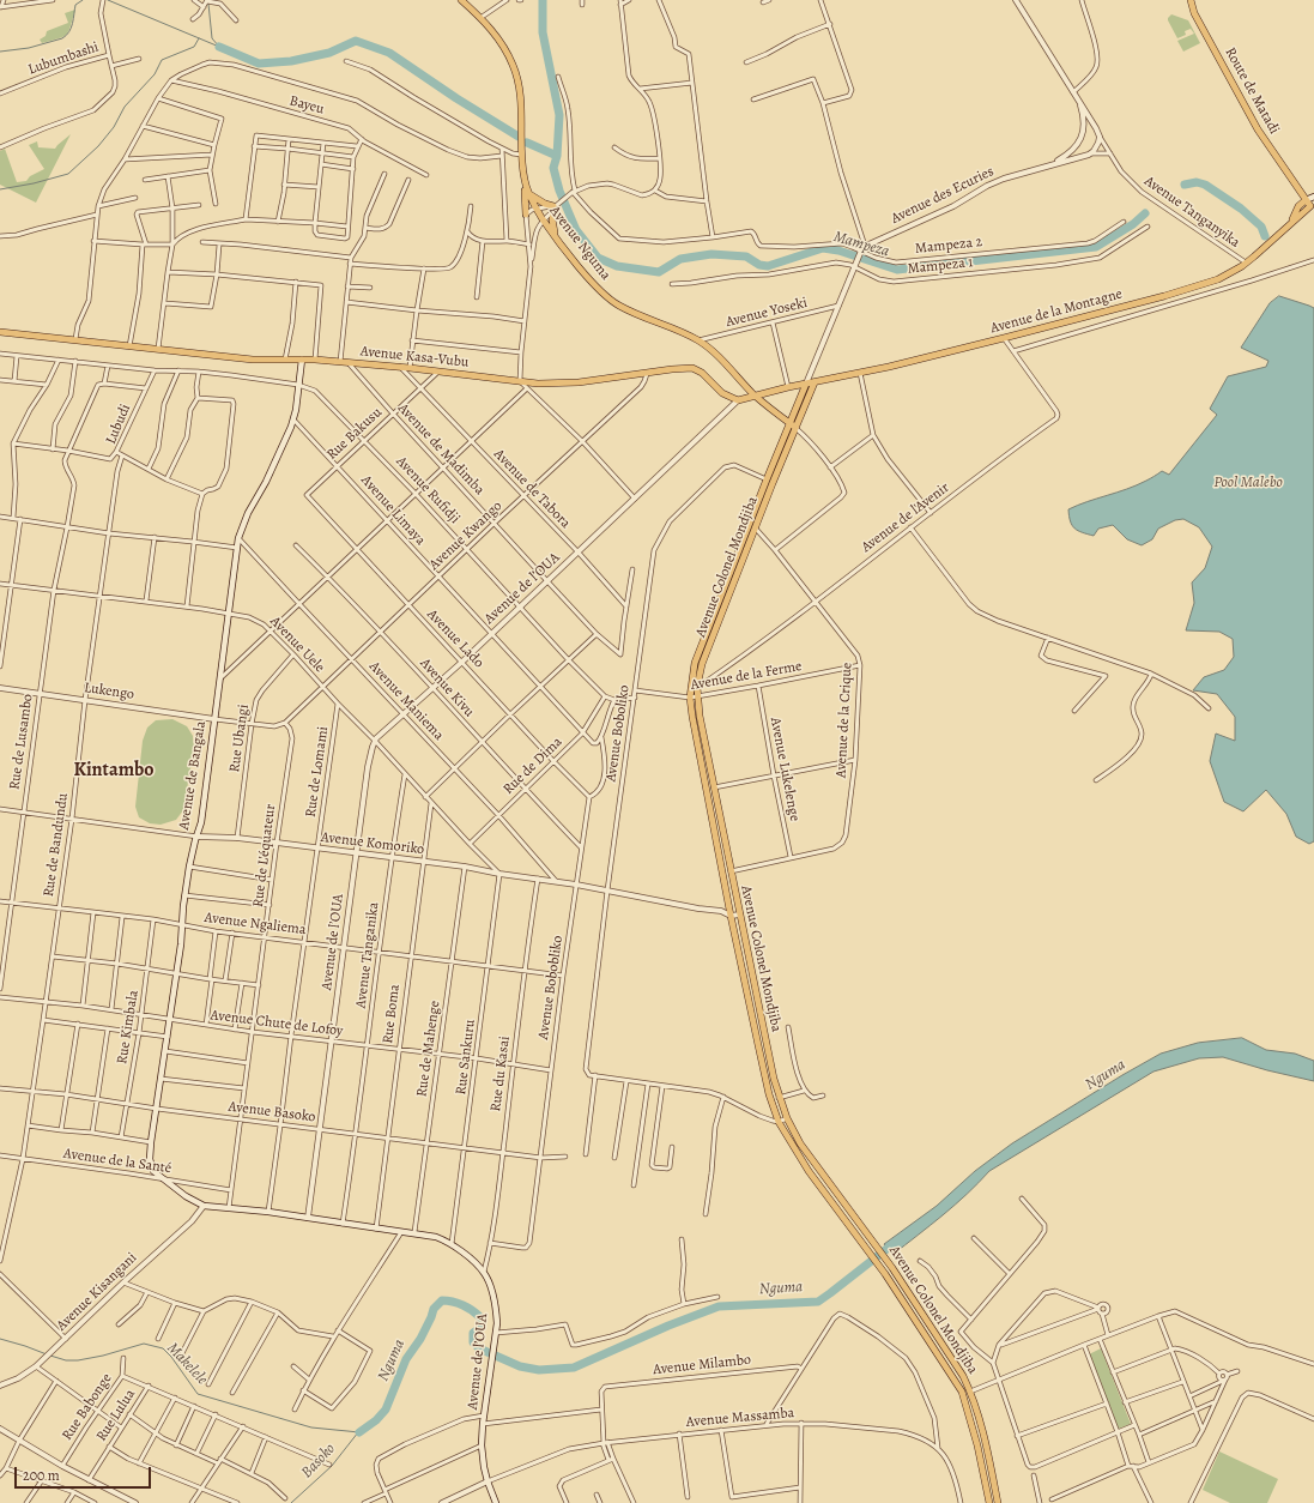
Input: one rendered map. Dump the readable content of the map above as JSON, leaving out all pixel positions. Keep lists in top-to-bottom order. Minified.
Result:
{"streets":{"main road":["Route de Matadi","Avenue Nguma","Avenue de la Montagne","Avenue Kasa-Vubu","Avenue Colonel Mondjiba","Avenue de l’OUA","Avenue de Bangala"],"street":["Lubumbashi","Bayeu","Avenue des Ecuries","Avenue Tanganyika","Mampeza 2","Mampeza 1","Avenue Yoseki","Lubudi","Rue Bakusu","Avenue de Madimba","Avenue de Tabora","Avenue Rufidji","Avenue Limaya","Avenue de l'Avenir","Avenue Kwango","Avenue Lado","Avenue Uele","Avenue de la Ferme","Avenue Kivu","Lukengo","Avenue Maniema","Avenue de la Crique","Avenue Boboliko","Rue Ubangi","Rue de Lusambo","Rue de Dima","Avenue Lukelenge","Rue de Lomami","Avenue Komoriko","Rue de Bandundu","Rue de L'équateur","Avenue Ngaliema","Avenue Tanganika","Avenue Bobobliko","Rue Boma","Avenue Chute de Lofoy","Rue Kimbala","Rue de Mahenge","Rue Sankuru","Rue du Kasai","Avenue Basoko","Avenue de la Santé","Avenue Kisangani","Avenue Milambo","Rue Babonge","Rue Lulua","Avenue Massamba"]},"crossings":[["Avenue des Ecuries","Avenue Tanganyika"],["Avenue des Ecuries","Mampeza 2"],["Avenue des Ecuries","Mampeza 1"],["Avenue des Ecuries","Avenue de la Montagne"],["Avenue des Ecuries","Avenue Yoseki"],["Avenue des Ecuries","Avenue Colonel Mondjiba"],["Avenue Tanganyika","Avenue de la Montagne"],["Avenue Nguma","Avenue Yoseki"],["Avenue Nguma","Avenue Colonel Mondjiba"],["Avenue de la Montagne","Avenue de l'Avenir"],["Avenue de la Montagne","Avenue Colonel Mondjiba"],["Avenue Kasa-Vubu","Rue Bakusu"],["Avenue Kasa-Vubu","Avenue de Madimba"],["Avenue Kasa-Vubu","Avenue de Tabora"],["Avenue Kasa-Vubu","Avenue Kwango"],["Avenue Kasa-Vubu","Avenue de l’OUA"],["Avenue Kasa-Vubu","Avenue de Bangala"],["Lubudi","Avenue Rufidji"],["Lubudi","Rue de Bandundu"],["Rue Bakusu","Avenue de Madimba"],["Rue Bakusu","Avenue de Tabora"],["Rue Bakusu","Avenue Rufidji"],["Rue Bakusu","Avenue Limaya"],["Rue Bakusu","Avenue Lado"],["Avenue de Madimba","Avenue de Tabora"],["Avenue de Madimba","Avenue Kwango"],["Avenue de Madimba","Avenue de l’OUA"],["Avenue de Tabora","Avenue Kwango"],["Avenue de Tabora","Avenue de l’OUA"],["Avenue Rufidji","Avenue Kwango"],["Avenue Rufidji","Avenue de l’OUA"],["Avenue Rufidji","Rue de Dima"],["Avenue Rufidji","Avenue de Bangala"],["Avenue Rufidji","Avenue Bobobliko"],["Avenue Limaya","Avenue Kwango"],["Avenue Limaya","Avenue de l’OUA"],["Avenue Limaya","Rue de Dima"],["Avenue Limaya","Avenue de Bangala"],["Avenue Limaya","Avenue Bobobliko"],["Avenue de l'Avenir","Avenue Colonel Mondjiba"],["Avenue de l'Avenir","Avenue de la Ferme"],["Avenue de l'Avenir","Avenue de la Crique"],["Avenue Kwango","Avenue Lado"],["Avenue Kwango","Avenue Uele"],["Avenue Kwango","Avenue Kivu"],["Avenue Kwango","Avenue Maniema"],["Avenue Kwango","Rue de L'équateur"],["Avenue Colonel Mondjiba","Avenue de la Ferme"],["Avenue Colonel Mondjiba","Avenue de la Crique"],["Avenue Colonel Mondjiba","Avenue Boboliko"],["Avenue Colonel Mondjiba","Avenue Komoriko"],["Avenue de l’OUA","Avenue Lado"],["Avenue de l’OUA","Avenue Uele"],["Avenue de l’OUA","Avenue Kivu"],["Avenue de l’OUA","Avenue Maniema"],["Avenue de l’OUA","Avenue Komoriko"],["Avenue de l’OUA","Avenue Ngaliema"],["Avenue de l’OUA","Avenue Tanganika"],["Avenue de l’OUA","Rue Boma"],["Avenue de l’OUA","Avenue Chute de Lofoy"],["Avenue de l’OUA","Rue de Mahenge"],["Avenue de l’OUA","Rue Sankuru"],["Avenue de l’OUA","Rue du Kasai"],["Avenue de l’OUA","Avenue Basoko"],["Avenue de l’OUA","Avenue Massamba"],["Avenue Lado","Rue de Dima"],["Avenue Lado","Avenue Bobobliko"],["Avenue Uele","Rue Ubangi"],["Avenue Uele","Rue de Lusambo"],["Avenue Uele","Rue de Dima"],["Avenue Uele","Rue de Lomami"],["Avenue Uele","Avenue de Bangala"],["Avenue Uele","Avenue Komoriko"],["Avenue Uele","Rue de Bandundu"],["Avenue Uele","Avenue Tanganika"],["Avenue Uele","Rue Boma"],["Avenue Uele","Rue Sankuru"],["Avenue de la Ferme","Avenue de la Crique"],["Avenue de la Ferme","Avenue Boboliko"],["Avenue de la Ferme","Avenue Lukelenge"],["Avenue Kivu","Rue de Dima"],["Avenue Kivu","Avenue Bobobliko"],["Lukengo","Rue de Lusambo"],["Lukengo","Avenue de Bangala"],["Lukengo","Rue de Bandundu"],["Avenue Maniema","Rue de Dima"],["Avenue Maniema","Avenue de Bangala"],["Avenue Maniema","Avenue Komoriko"],["Avenue de la Crique","Avenue Lukelenge"],["Avenue Boboliko","Avenue Komoriko"],["Rue Ubangi","Avenue Komoriko"],["Rue de Lusambo","Avenue Komoriko"],["Rue de Lusambo","Avenue Ngaliema"],["Rue de Lomami","Avenue Komoriko"],["Rue de Lomami","Avenue Ngaliema"],["Rue de Lomami","Avenue Chute de Lofoy"],["Rue de Lomami","Avenue Basoko"],["Avenue de Bangala","Avenue Komoriko"],["Avenue de Bangala","Avenue Ngaliema"],["Avenue de Bangala","Avenue Chute de Lofoy"],["Avenue de Bangala","Avenue Basoko"],["Avenue de Bangala","Avenue de la Santé"],["Avenue de Bangala","Avenue Kisangani"],["Avenue Komoriko","Rue de Bandundu"],["Avenue Komoriko","Rue de L'équateur"],["Avenue Komoriko","Avenue Tanganika"],["Avenue Komoriko","Avenue Bobobliko"],["Avenue Komoriko","Rue Boma"],["Avenue Komoriko","Rue de Mahenge"],["Avenue Komoriko","Rue Sankuru"],["Avenue Komoriko","Rue du Kasai"],["Rue de Bandundu","Avenue Ngaliema"],["Rue de Bandundu","Avenue Chute de Lofoy"],["Rue de Bandundu","Avenue Basoko"],["Rue de Bandundu","Avenue de la Santé"],["Rue de L'équateur","Avenue Ngaliema"],["Rue de L'équateur","Avenue Chute de Lofoy"],["Rue de L'équateur","Avenue Basoko"],["Rue de L'équateur","Avenue de la Santé"],["Avenue Ngaliema","Avenue Tanganika"],["Avenue Ngaliema","Avenue Bobobliko"],["Avenue Ngaliema","Rue Boma"],["Avenue Ngaliema","Rue Kimbala"],["Avenue Ngaliema","Rue de Mahenge"],["Avenue Ngaliema","Rue Sankuru"],["Avenue Ngaliema","Rue du Kasai"],["Avenue Tanganika","Avenue Chute de Lofoy"],["Avenue Tanganika","Avenue Basoko"],["Avenue Bobobliko","Avenue Chute de Lofoy"],["Avenue Bobobliko","Rue du Kasai"],["Avenue Bobobliko","Avenue Basoko"],["Rue Boma","Avenue Chute de Lofoy"],["Rue Boma","Avenue Basoko"],["Avenue Chute de Lofoy","Rue Kimbala"],["Avenue Chute de Lofoy","Rue de Mahenge"],["Avenue Chute de Lofoy","Rue Sankuru"],["Avenue Chute de Lofoy","Rue du Kasai"],["Rue Kimbala","Avenue Basoko"],["Rue de Mahenge","Avenue Basoko"],["Rue Sankuru","Avenue Basoko"],["Rue du Kasai","Avenue Basoko"]],"districts":["Kintambo"],"water":["Mampeza","Pool Malebo","Nguma","Makelele","Basoko"],"scale_bar":"200 m"}
